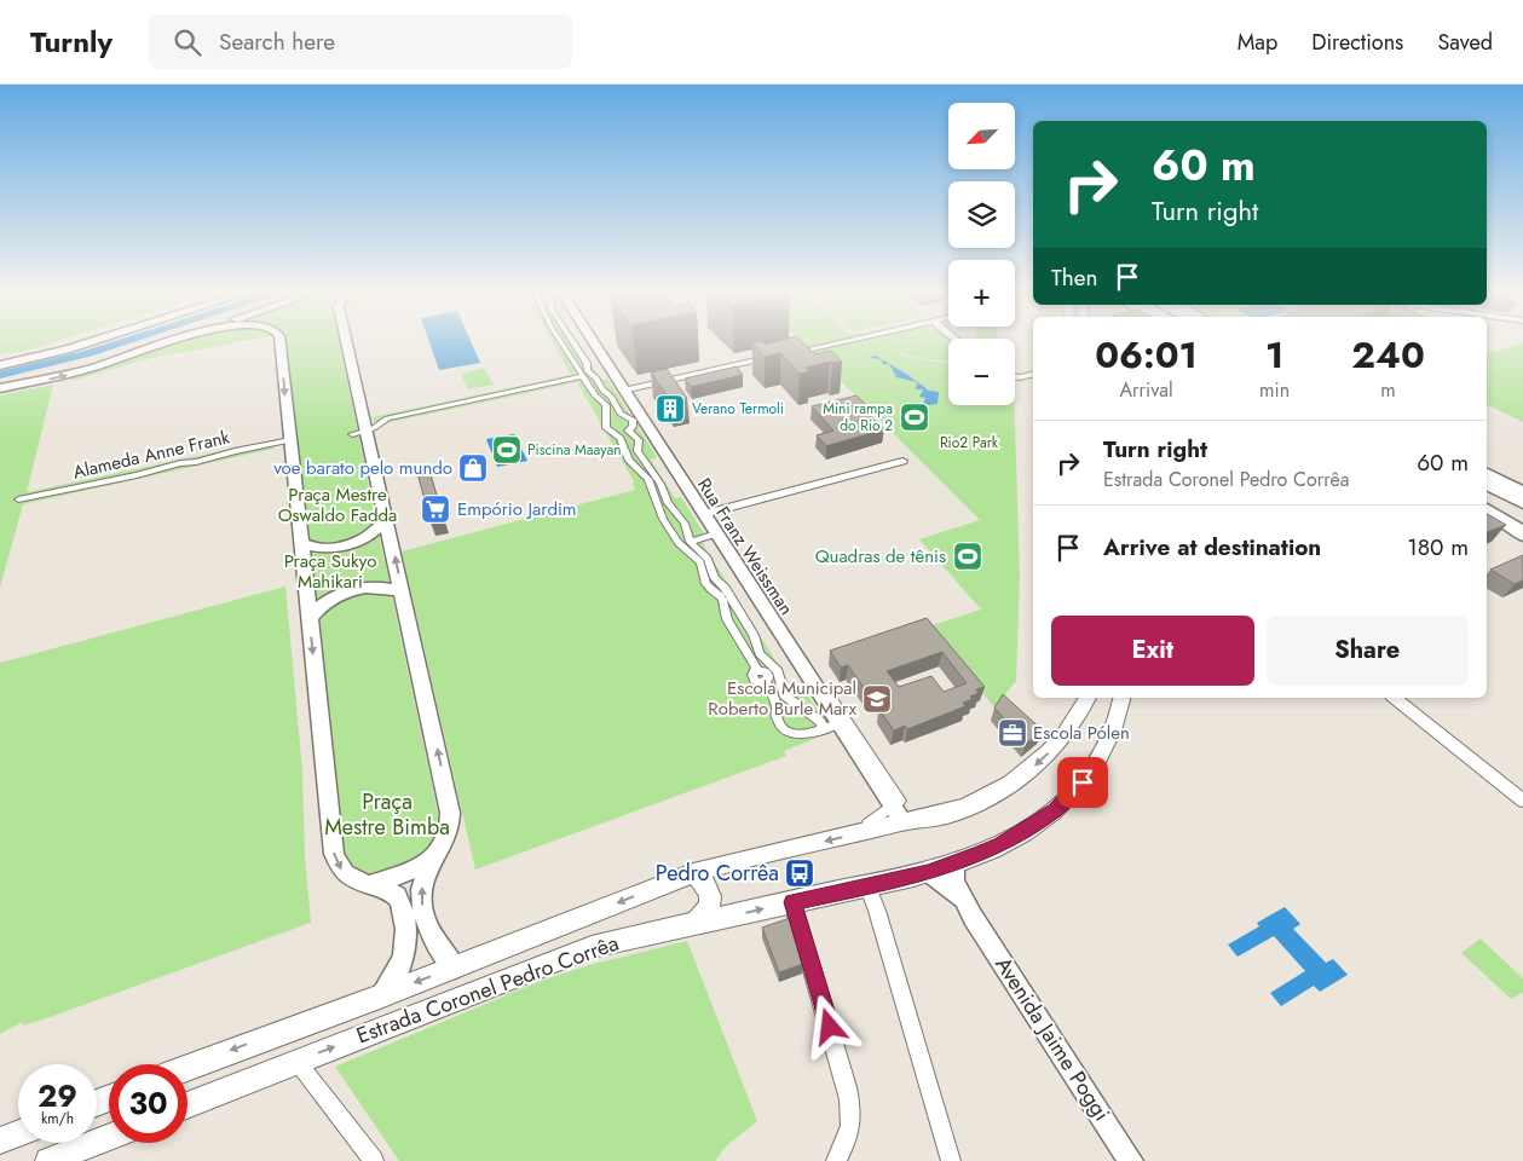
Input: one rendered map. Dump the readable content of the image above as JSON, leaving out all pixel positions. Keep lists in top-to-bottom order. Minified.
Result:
{"streets":{"main road":["Estrada Coronel Pedro Corrêa"],"street":["Alameda Anne Frank","Rua Franz Weissman","Avenida Jaime Poggi"]},"crossings":[["Rua Franz Weissman","Estrada Coronel Pedro Corrêa"],["Estrada Coronel Pedro Corrêa","Avenida Jaime Poggi"]],"parks":["Rio2 Park","Praça Mestre Oswaldo Fadda","Praça Sukyo Mahikari","Praça Mestre Bimba"],"places":{"building":["Verano Termoli"],"sports":["Mini rampa do Rio 2","Piscina Maayan","Quadras de tênis"],"shop":["voe barato pelo mundo"],"supermarket":["Empório Jardim"],"school or university":["Escola Municipal Roberto Burle Marx"],"office":["Escola Pólen"],"bus stop":["Pedro Corrêa"]},"north":"bottom left","page":{"header":"Turnly","search":"Search here","nav":["Map","Directions","Saved"],"map_buttons":["+","−"],"turn":["60 m","Turn right"],"then":"Then","eta":["06:01","Arrival","1","min","240","m"],"list":[{"name":"Turn right","note":"Estrada Coronel Pedro Corrêa","value":"60 m"},{"name":"Arrive at destination","value":"180 m"}],"buttons":["Exit","Share"],"speed":"29 km/h","limit":"30"}}
